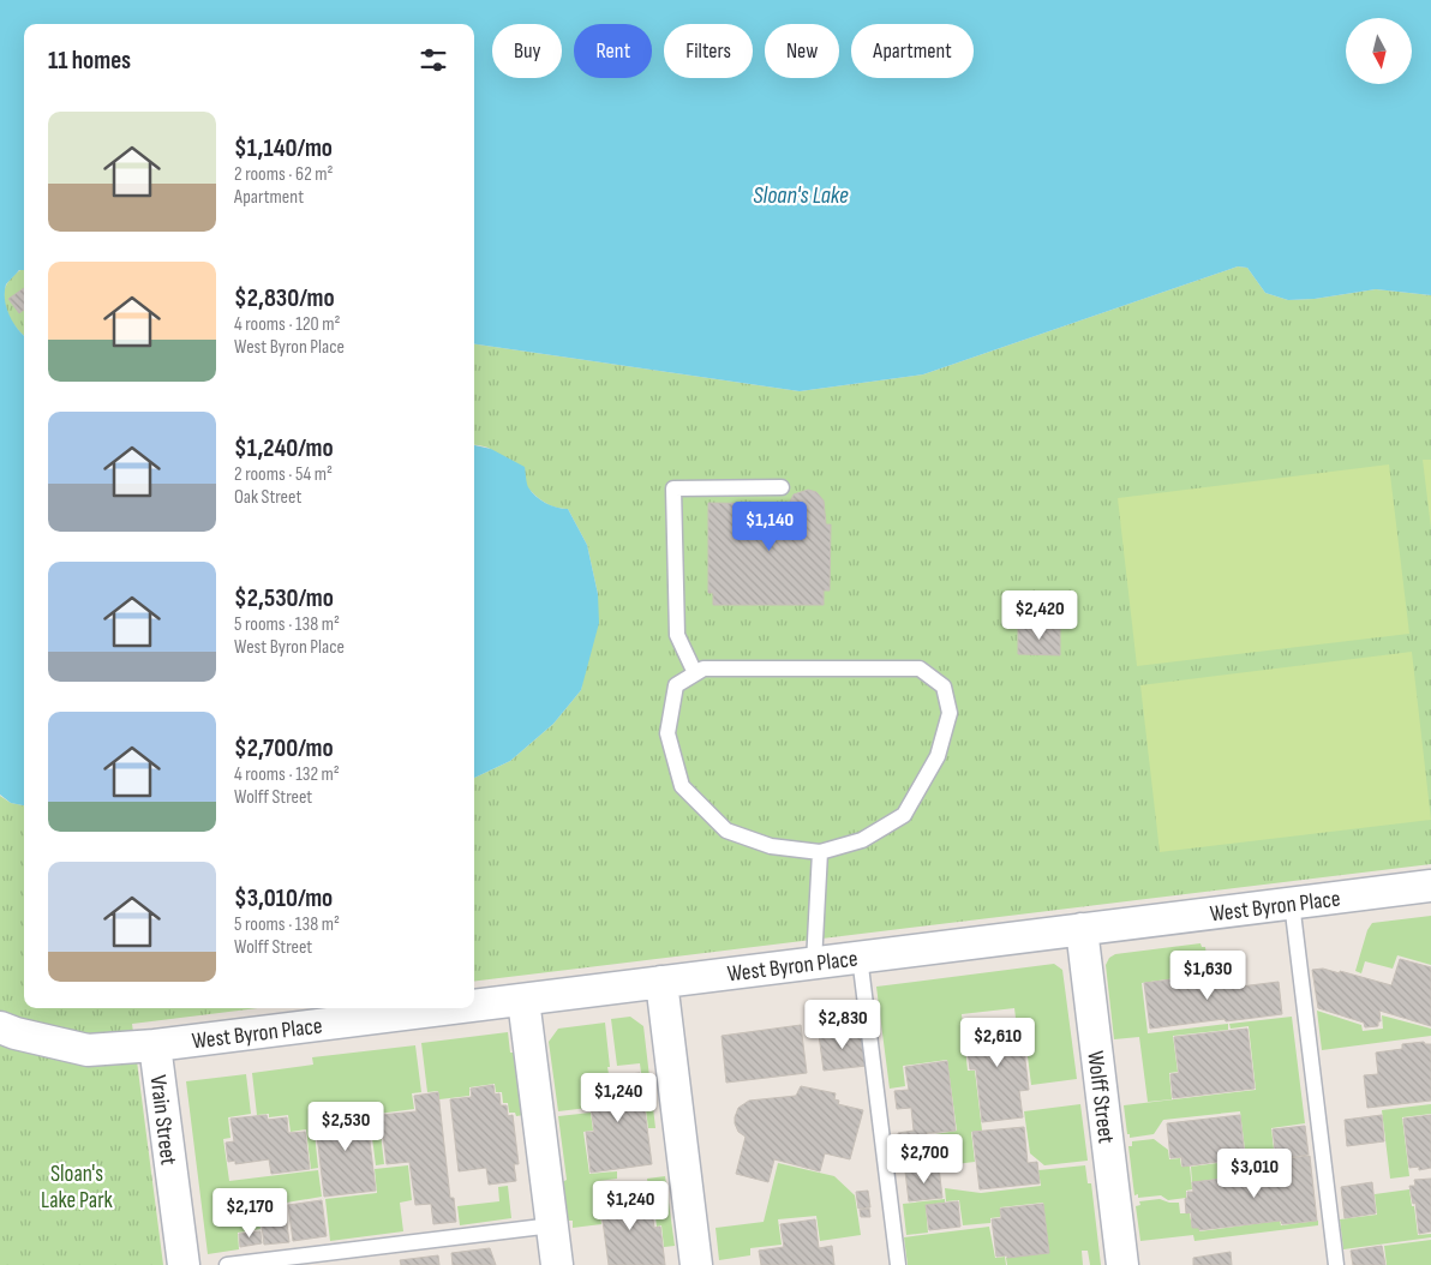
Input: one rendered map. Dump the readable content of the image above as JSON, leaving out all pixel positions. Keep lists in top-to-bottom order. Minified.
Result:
{"streets":{"street":["West Byron Place","Wolff Street","Vrain Street"]},"crossings":[["West Byron Place","Wolff Street"],["West Byron Place","Vrain Street"]],"water":["Sloan's Lake"],"parks":["Sloan's Lake Park"],"north":"bottom","page":{"chip":["Buy","Rent","Filters","New","Apartment"],"heading":"11 homes","list":[{"name":"$1,140/mo","note":"2 rooms · 62 m² · Apartment"},{"name":"$2,830/mo","note":"4 rooms · 120 m² · West Byron Place"},{"name":"$1,240/mo","note":"2 rooms · 54 m² · Oak Street"},{"name":"$2,530/mo","note":"5 rooms · 138 m² · West Byron Place"},{"name":"$2,700/mo","note":"4 rooms · 132 m² · Wolff Street"},{"name":"$3,010/mo","note":"5 rooms · 138 m² · Wolff Street"}],"price":["$1,140","$2,420","$1,630","$2,830","$2,610","$1,240","$2,530","$2,700","$3,010","$1,240","$2,170"]}}
